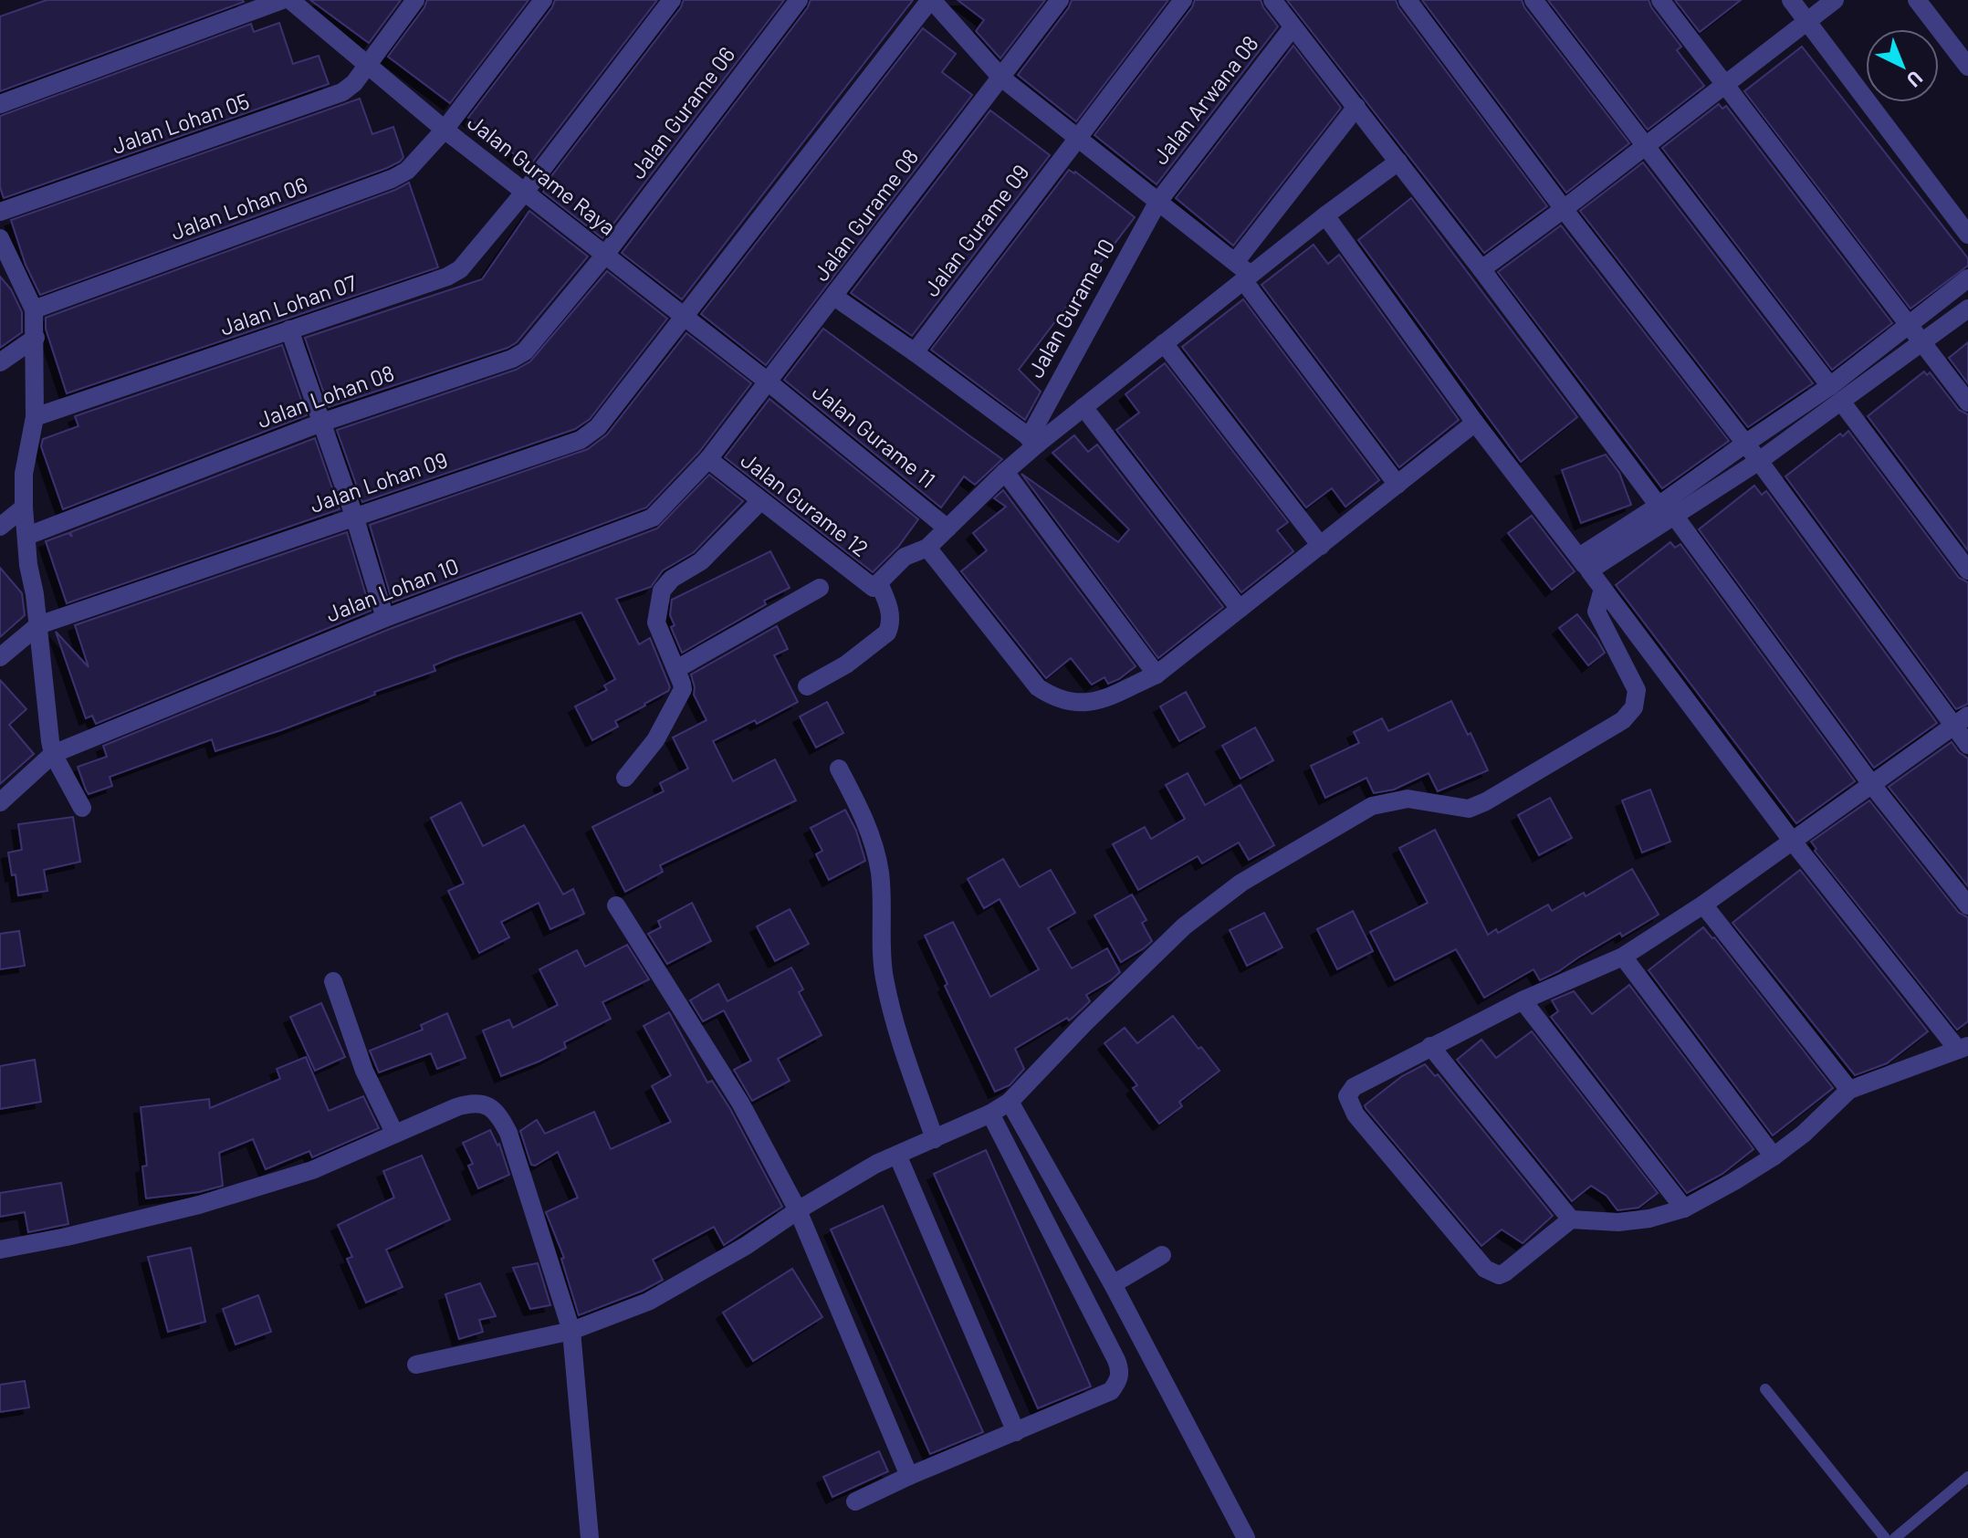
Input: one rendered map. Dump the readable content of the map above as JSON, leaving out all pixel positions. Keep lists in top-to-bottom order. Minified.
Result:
{"streets":{"street":["Jalan Arwana 08","Jalan Gurame 06","Jalan Lohan 05","Jalan Gurame Raya","Jalan Lohan 06","Jalan Gurame 08","Jalan Gurame 09","Jalan Lohan 07","Jalan Gurame 10","Jalan Lohan 08","Jalan Gurame 11","Jalan Lohan 09","Jalan Gurame 12","Jalan Lohan 10"]},"crossings":[["Jalan Arwana 08","Jalan Gurame 10"],["Jalan Gurame 06","Jalan Gurame Raya"],["Jalan Gurame 06","Jalan Lohan 08"],["Jalan Lohan 05","Jalan Gurame Raya"],["Jalan Gurame Raya","Jalan Lohan 06"],["Jalan Gurame Raya","Jalan Gurame 08"],["Jalan Gurame Raya","Jalan Lohan 07"],["Jalan Gurame Raya","Jalan Lohan 08"],["Jalan Gurame Raya","Jalan Gurame 11"],["Jalan Gurame Raya","Jalan Lohan 09"],["Jalan Gurame Raya","Jalan Lohan 10"],["Jalan Gurame 08","Jalan Gurame 11"],["Jalan Gurame 08","Jalan Lohan 10"],["Jalan Gurame 11","Jalan Lohan 10"],["Jalan Gurame 12","Jalan Lohan 10"]],"north":"bottom right"}
